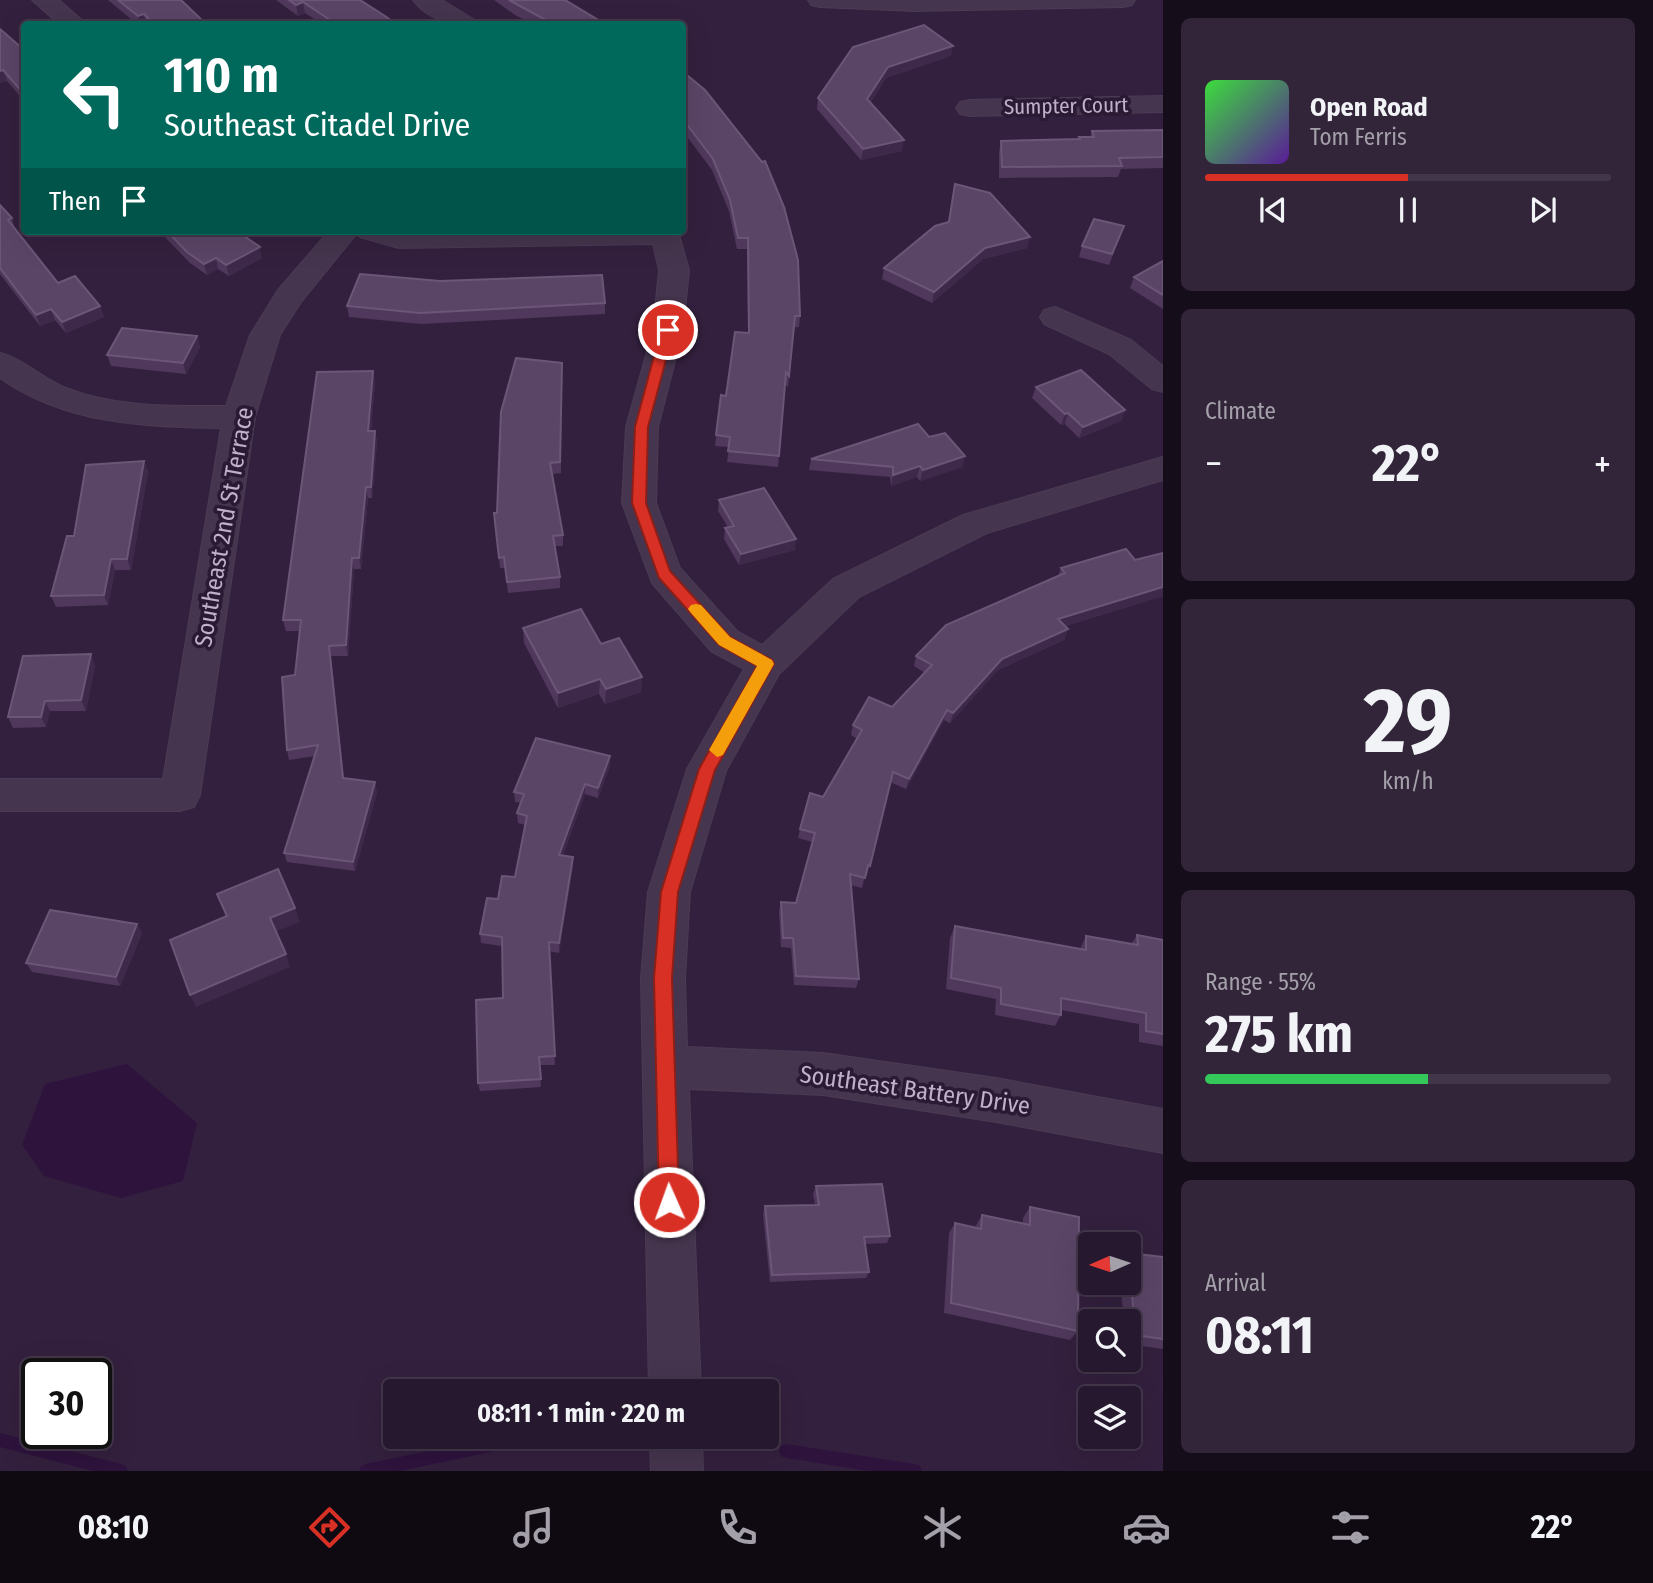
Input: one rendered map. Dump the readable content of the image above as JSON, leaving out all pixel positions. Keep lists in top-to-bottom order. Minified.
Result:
{"streets":{"street":["Sumpter Court","Southeast 2nd St Terrace","Southeast Battery Drive"]},"north":"left","page":{"turn":["110 m","Southeast Citadel Drive"],"song":["Open Road","Tom Ferris"],"then":"Then","tile":["Climate",["29","km/h"],["Range · 55%","275 km"],["Arrival","08:11"]],"heat":["−","22°","+"],"limit":"30","trip":"08:11 · 1 min · 220 m","tabs":["08:10","22°"]}}
